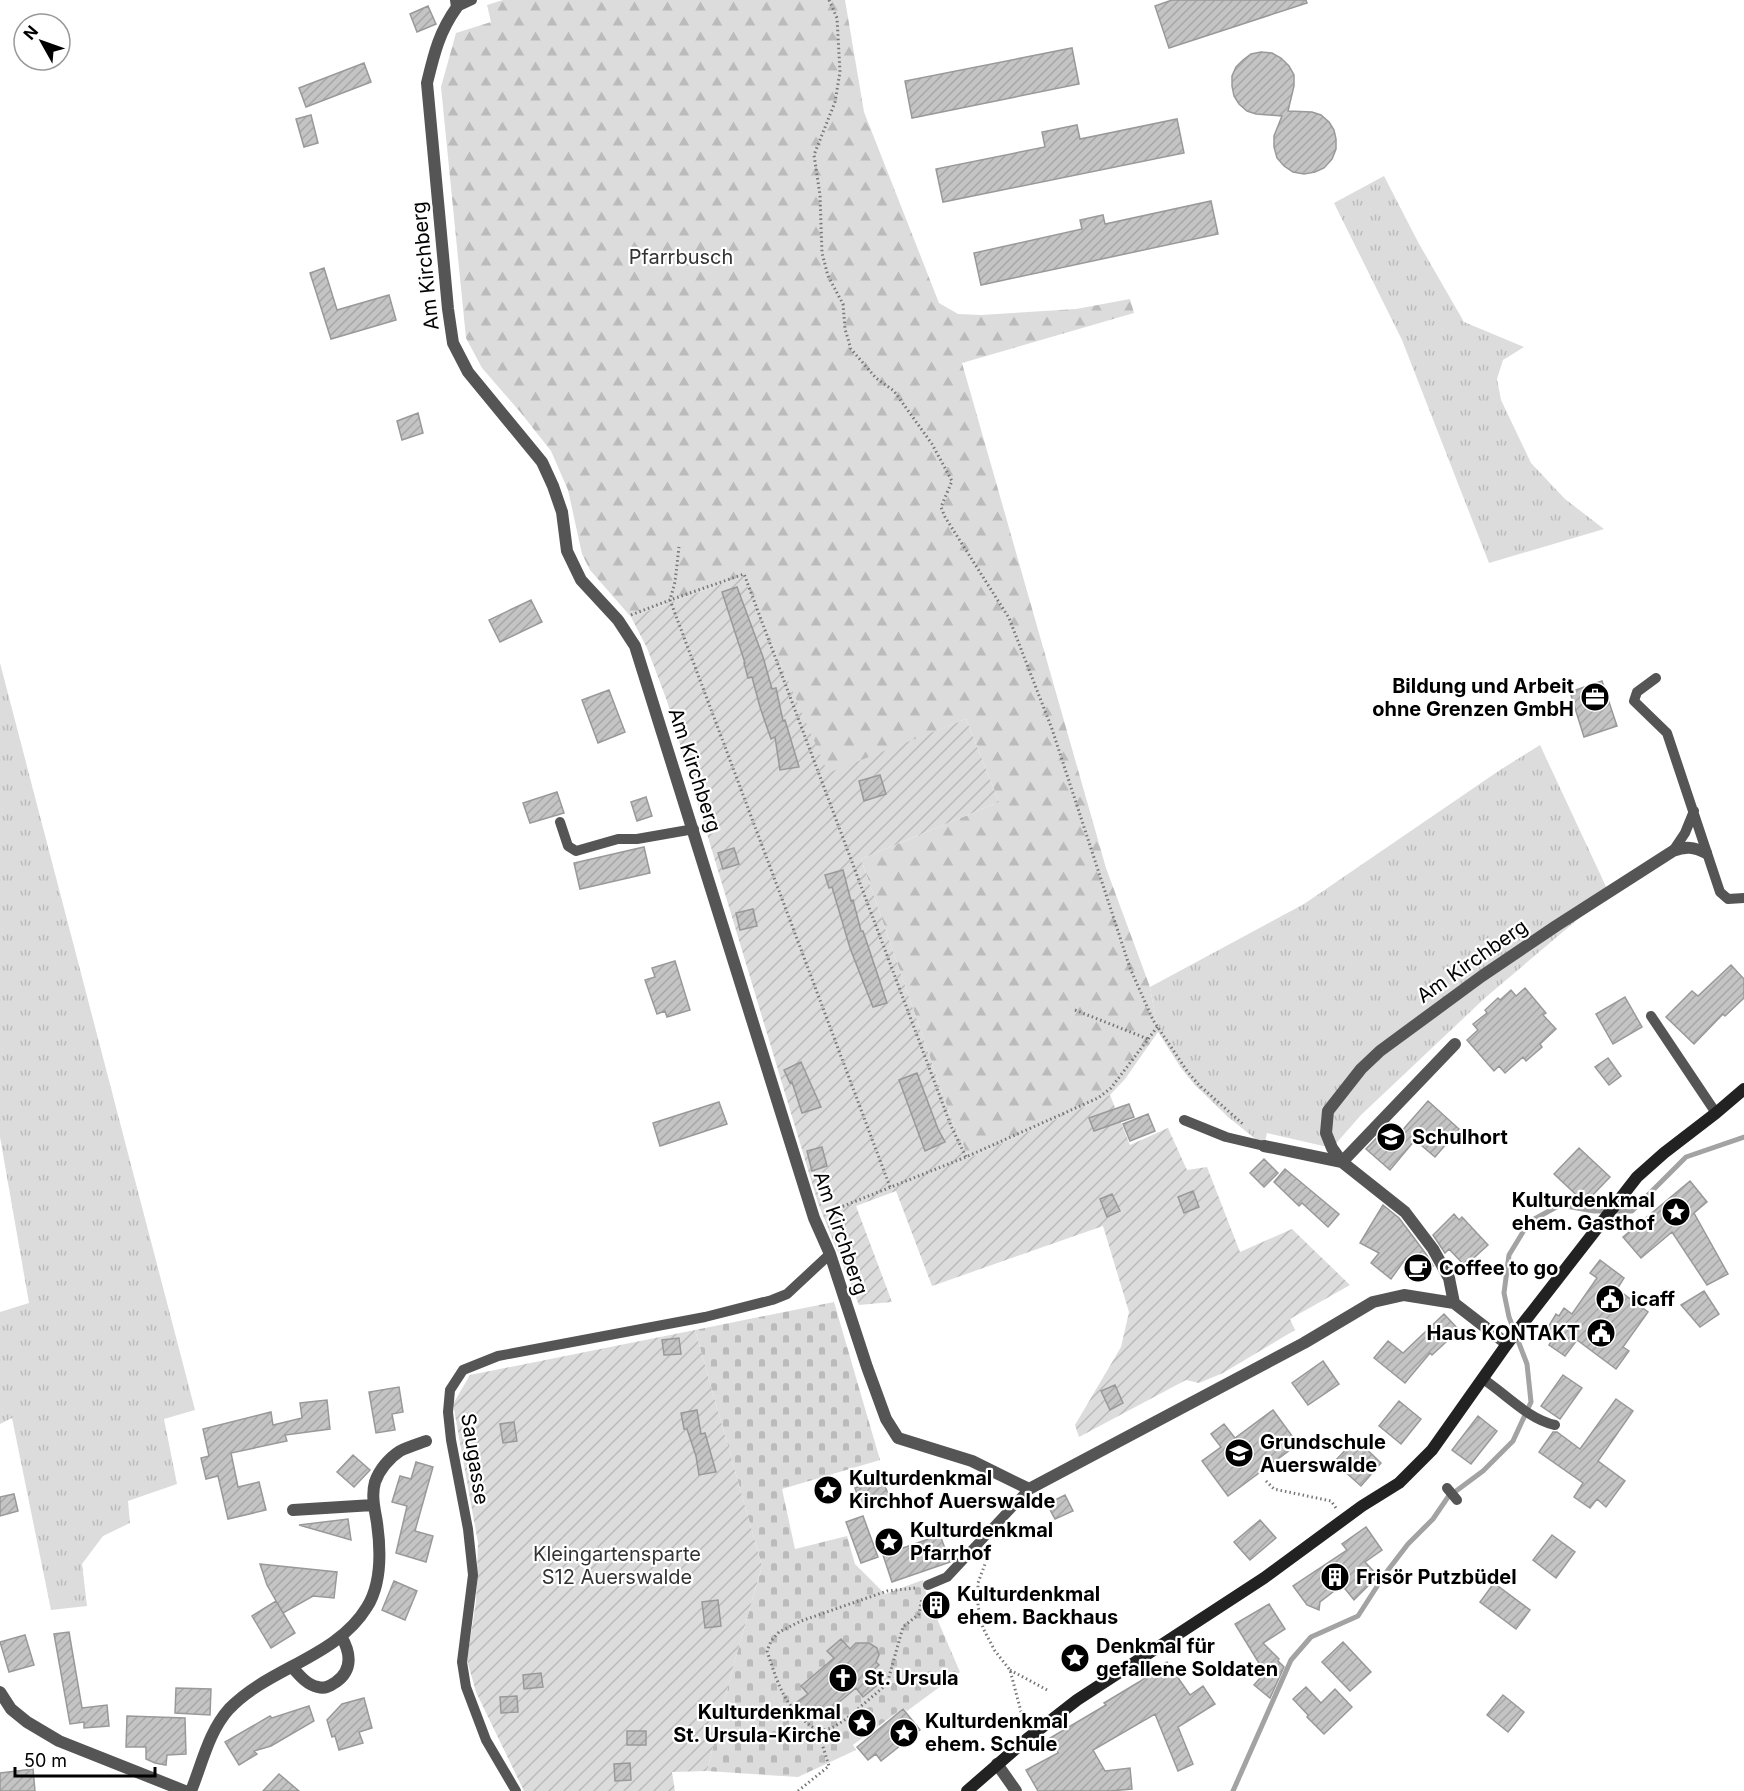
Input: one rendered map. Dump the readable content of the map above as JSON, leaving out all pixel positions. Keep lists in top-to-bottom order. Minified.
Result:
{"streets":{"street":["Am Kirchberg"],"lane":["Saugasse"]},"crossings":[["Am Kirchberg","Saugasse"]],"parks":["Pfarrbusch","Kleingartensparte S12 Auerswalde"],"places":{"office":["Bildung und Arbeit ohne Grenzen GmbH"],"school or university":["Schulhort","Grundschule Auerswalde"],"place":["Kulturdenkmal ehem. Gasthof","Kulturdenkmal Kirchhof Auerswalde","Kulturdenkmal Pfarrhof","Denkmal für gefallene Soldaten","Kulturdenkmal St. Ursula-Kirche","Kulturdenkmal ehem. Schule"],"cafe":["Coffee to go"],"public building":["icaff","Haus KONTAKT"],"building":["Frisör Putzbüdel","Kulturdenkmal ehem. Backhaus"],"church":["St. Ursula"]},"scale_bar":"50 m","north":"top left"}
